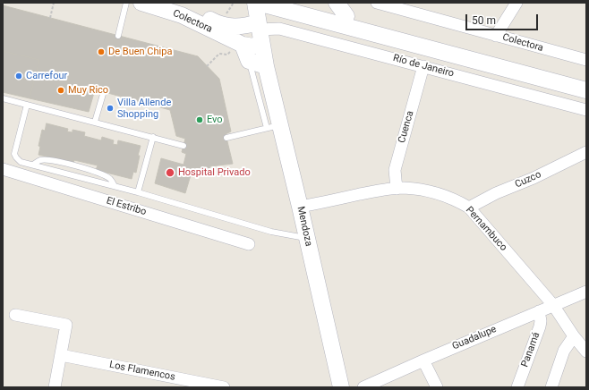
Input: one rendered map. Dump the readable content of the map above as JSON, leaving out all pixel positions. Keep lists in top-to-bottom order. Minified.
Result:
{"streets":{"main road":["Colectora","Mendoza"],"street":["Río de Janeiro","Cuenca","Cuzco","El Estribo","Pernambuco","Guadalupe","Panamá","Los Flamencos"]},"crossings":[["Colectora","Río de Janeiro"],["Colectora","Mendoza"],["Río de Janeiro","Cuenca"],["Río de Janeiro","Mendoza"],["Cuenca","Pernambuco"],["Cuzco","Pernambuco"],["Mendoza","Pernambuco"],["Pernambuco","Guadalupe"],["Guadalupe","Panamá"]],"places":["De Buen Chipa","Carrefour","Muy Rico","Villa Allende Shopping","Evo","Hospital Privado"],"scale_bar":"50 m"}
